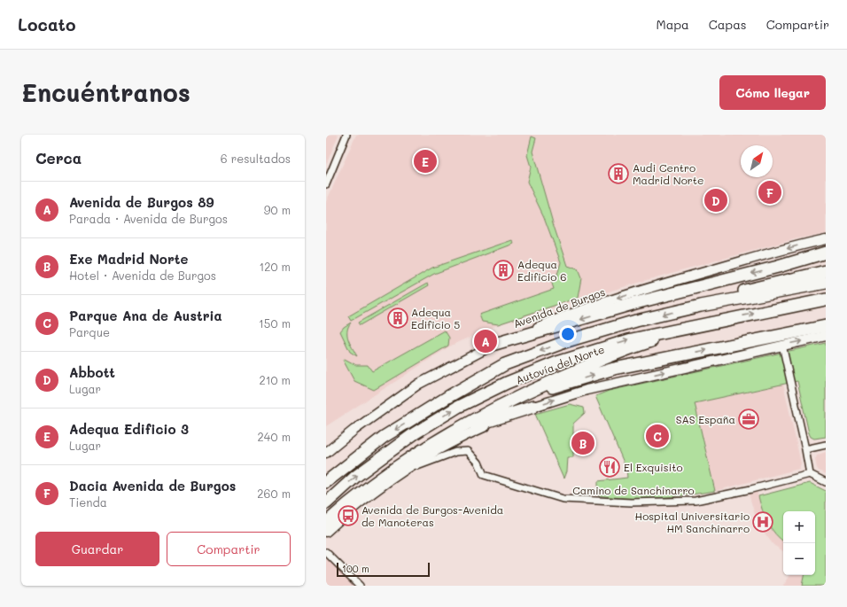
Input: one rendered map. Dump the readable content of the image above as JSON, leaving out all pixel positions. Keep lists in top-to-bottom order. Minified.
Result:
{"streets":{"highway":["Autovía del Norte"],"street":["Avenida de Burgos","Camino de Sanchinarro"]},"one_way":["Avenida de Burgos"],"places":{"building":["Audi Centro Madrid Norte","Adequa Edificio 6","Adequa Edificio 5"],"office":["SAS España"],"restaurant":["El Exquisito"],"bus stop":["Avenida de Burgos-Avenida de Manoteras"],"hospital":["Hospital Universitario HM Sanchinarro"]},"scale_bar":"100 m","north":"top right","page":{"header":"Locato","nav":["Mapa","Capas","Compartir"],"buttons":["Cómo llegar",["Guardar","Compartir"]],"title":"Encuéntranos","heading":["Cerca","6 resultados"],"pins":["E","F","D","A","C","B"],"list":[{"mark":"A","name":"Avenida de Burgos 89","note":"Parada · Avenida de Burgos","value":"90 m"},{"mark":"B","name":"Exe Madrid Norte","note":"Hotel · Avenida de Burgos","value":"120 m"},{"mark":"C","name":"Parque Ana de Austria","note":"Parque","value":"150 m"},{"mark":"D","name":"Abbott","note":"Lugar","value":"210 m"},{"mark":"E","name":"Adequa Edificio 3","note":"Lugar","value":"240 m"},{"mark":"F","name":"Dacia Avenida de Burgos","note":"Tienda","value":"260 m"}],"map_buttons":["+","−"],"scale":"100 m"}}
